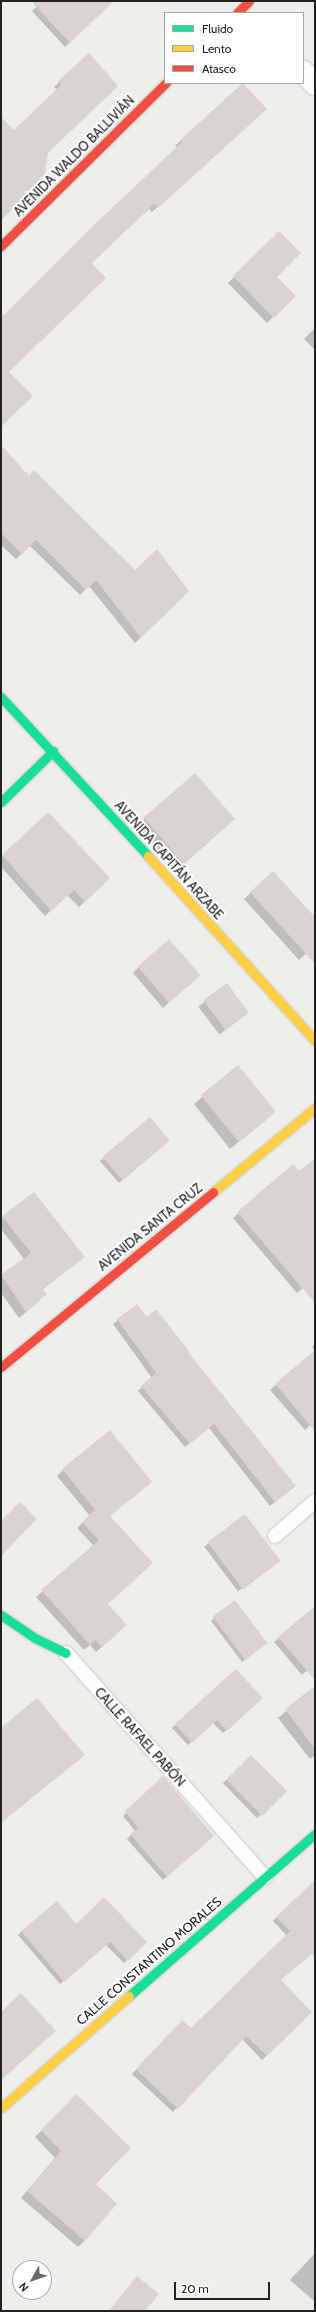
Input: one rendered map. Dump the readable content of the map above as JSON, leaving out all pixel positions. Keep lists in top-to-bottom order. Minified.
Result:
{"streets":{"main road":["AVENIDA WALDO BALLIVIÁN","AVENIDA CAPITÁN ARZABE","AVENIDA SANTA CRUZ","CALLE RAFAEL PABÓN","CALLE CONSTANTINO MORALES"]},"crossings":[["CALLE RAFAEL PABÓN","CALLE CONSTANTINO MORALES"]],"legend":["Fluido","Lento","Atasco"],"scale_bar":"20 m","north":"bottom left"}
